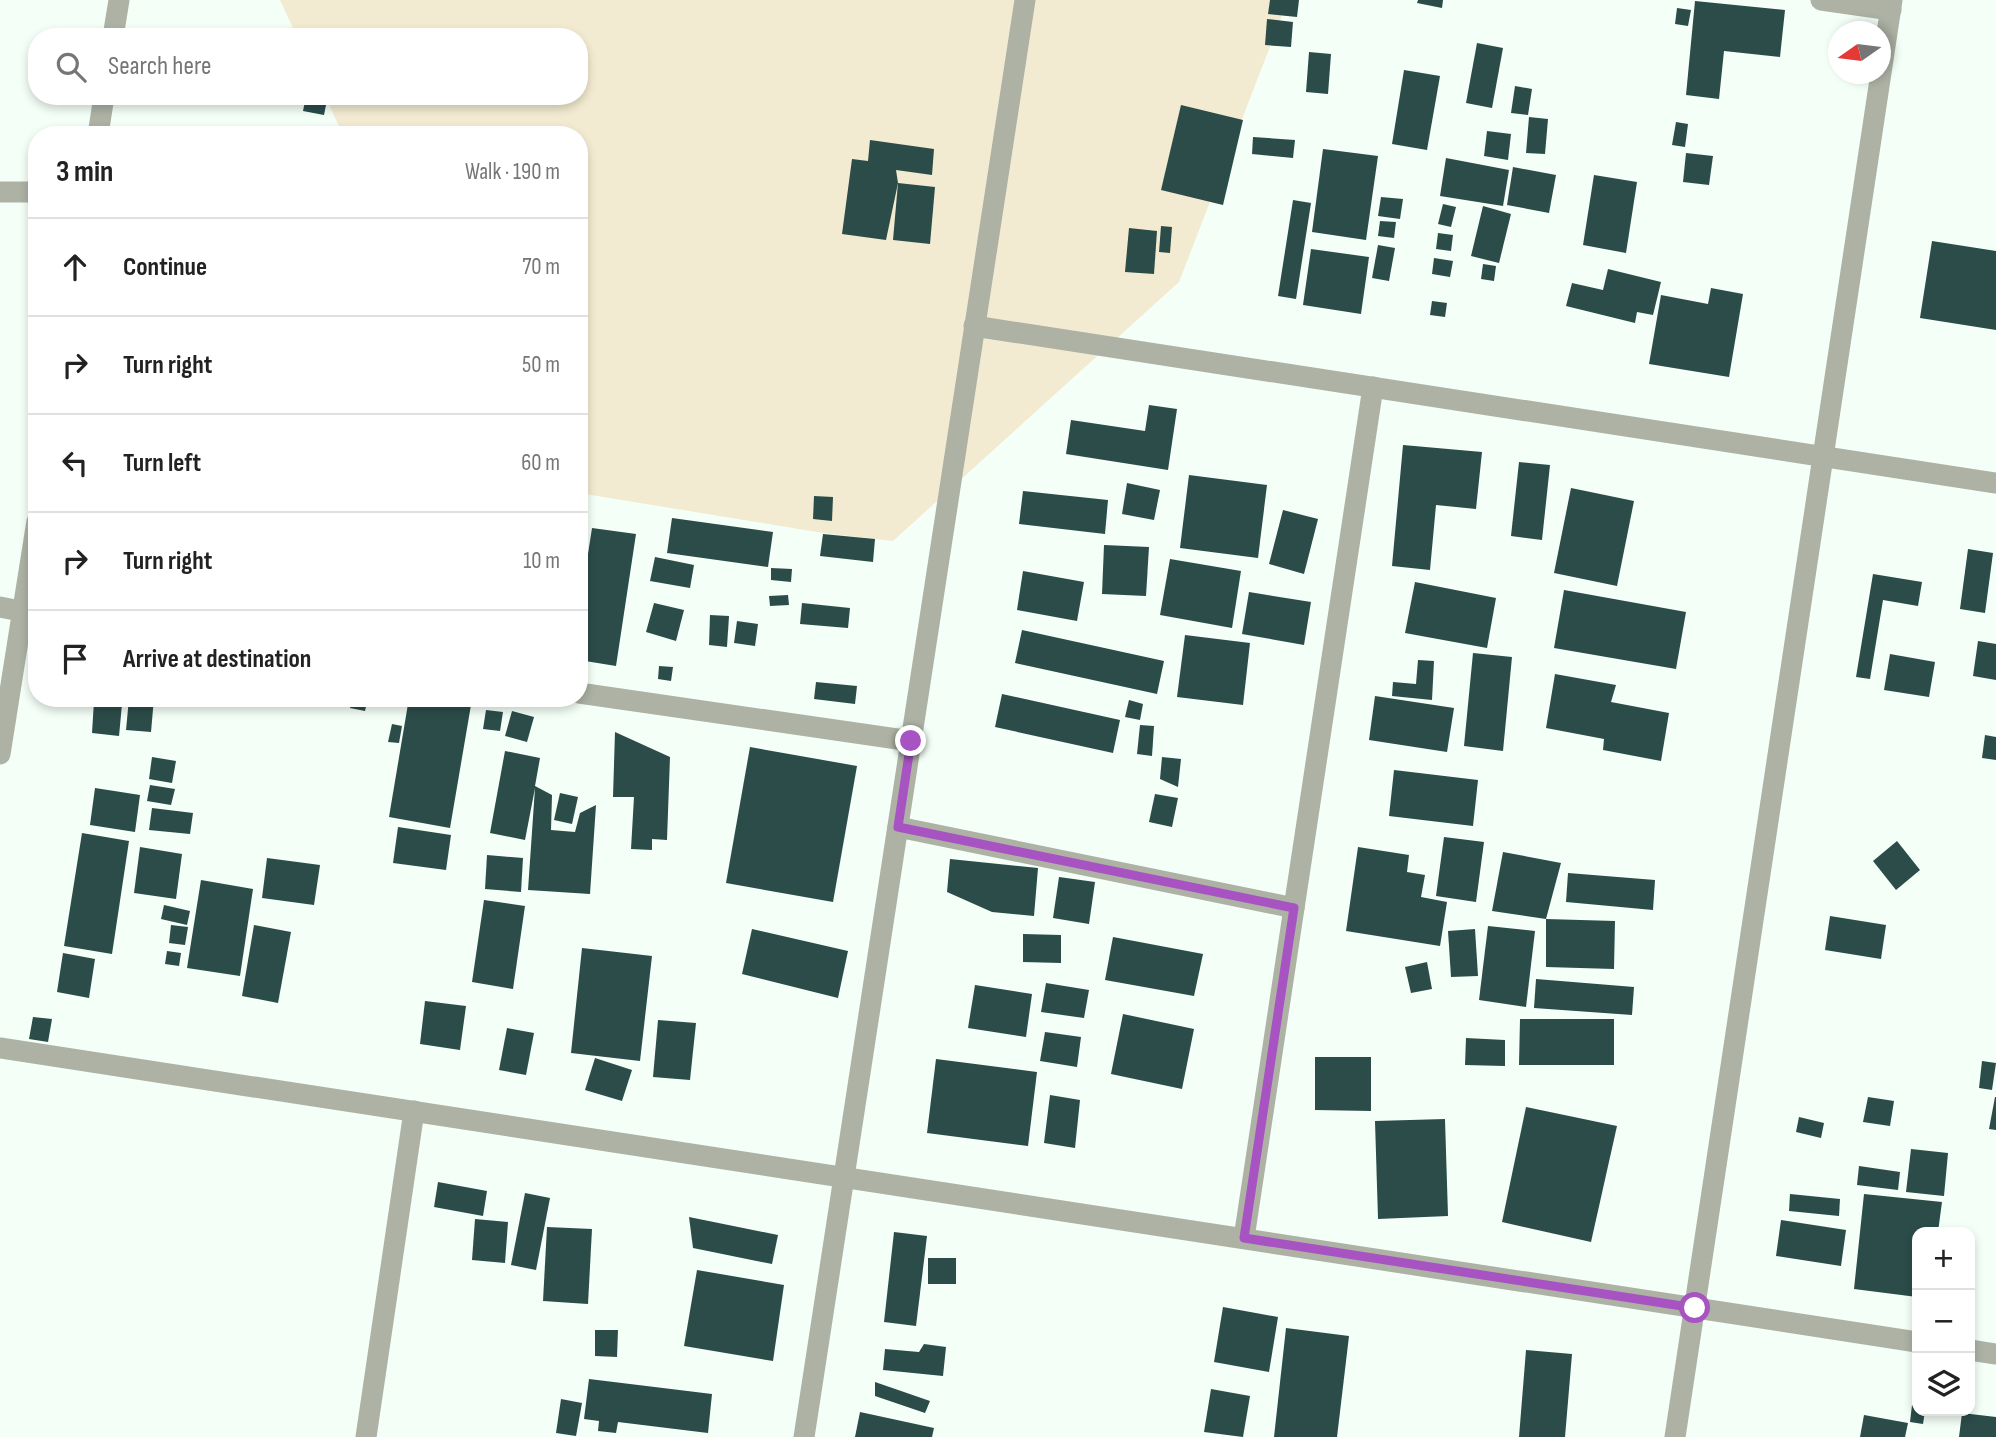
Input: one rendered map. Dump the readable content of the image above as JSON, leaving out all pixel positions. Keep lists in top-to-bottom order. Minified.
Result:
{"north":"left","page":{"search":"Search here","heading":["3 min","Walk · 190 m"],"list":[["Continue","70 m"],["Turn right","50 m"],["Turn left","60 m"],["Turn right","10 m"],"Arrive at destination"],"map_buttons":["+","−"]}}
